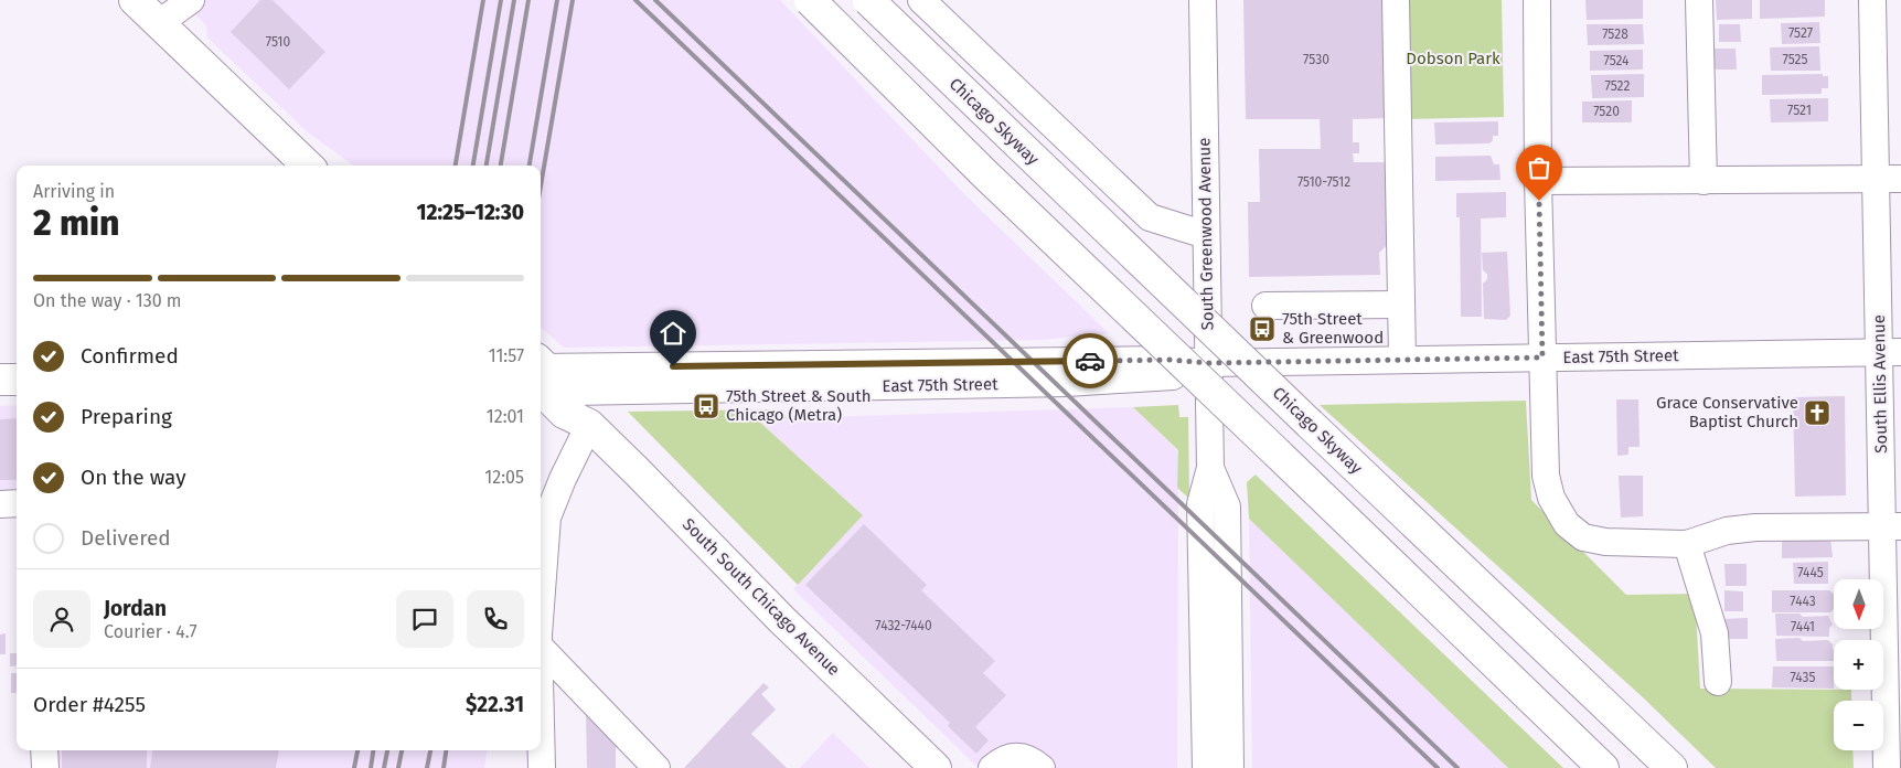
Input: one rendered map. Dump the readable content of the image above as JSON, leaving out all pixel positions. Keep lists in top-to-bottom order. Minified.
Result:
{"streets":{"main road":["Chicago Skyway","South South Chicago Avenue"],"street":["South Greenwood Avenue","East 75th Street","South Ellis Avenue"]},"crossings":[["South Greenwood Avenue","East 75th Street"],["East 75th Street","South Ellis Avenue"],["East 75th Street","South South Chicago Avenue"]],"parks":["Dobson Park"],"places":{"bus stop":["75th Street & Greenwood","75th Street & South Chicago (Metra)"],"church":["Grace Conservative Baptist Church"]},"house_numbers":["7527","7528","7510","7530","7525","7524","7522","7521","7520","7510-7512","7445","7443","7432-7440","7441","7435"],"north":"bottom","page":{"heading":["2 min","Arriving in","12:25–12:30"],"panel":["Jordan","Courier · 4.7","Order #4255","$22.31"],"bar":"On the way · 130 m","list":[["Confirmed","11:57"],["Preparing","12:01"],["On the way","12:05"],"Delivered"],"map_buttons":["+","−"]}}
